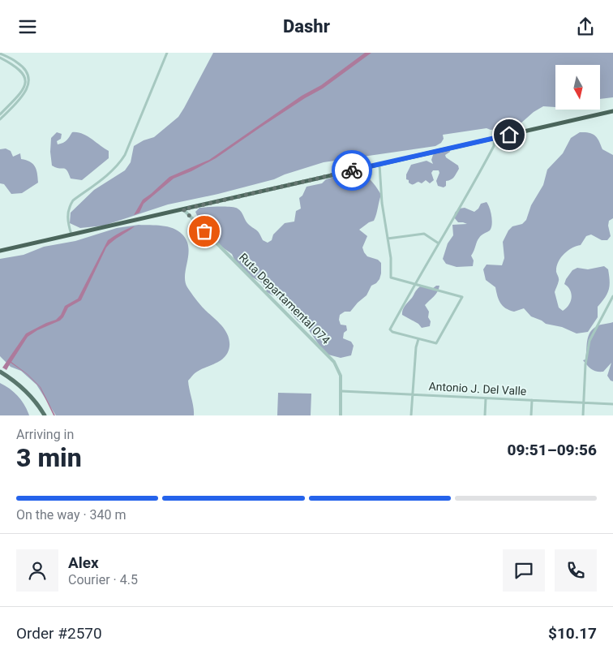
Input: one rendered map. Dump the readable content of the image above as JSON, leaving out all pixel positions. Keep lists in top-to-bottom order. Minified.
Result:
{"streets":{"street":["Ruta Departamental 074","Antonio J. Del Valle"]},"crossings":[["Ruta Departamental 074","Antonio J. Del Valle"]],"north":"bottom","page":{"header":"Dashr","heading":["3 min","Arriving in","09:51–09:56"],"panel":["Alex","Courier · 4.5","Order #2570","$10.17"],"bar":"On the way · 340 m"}}
